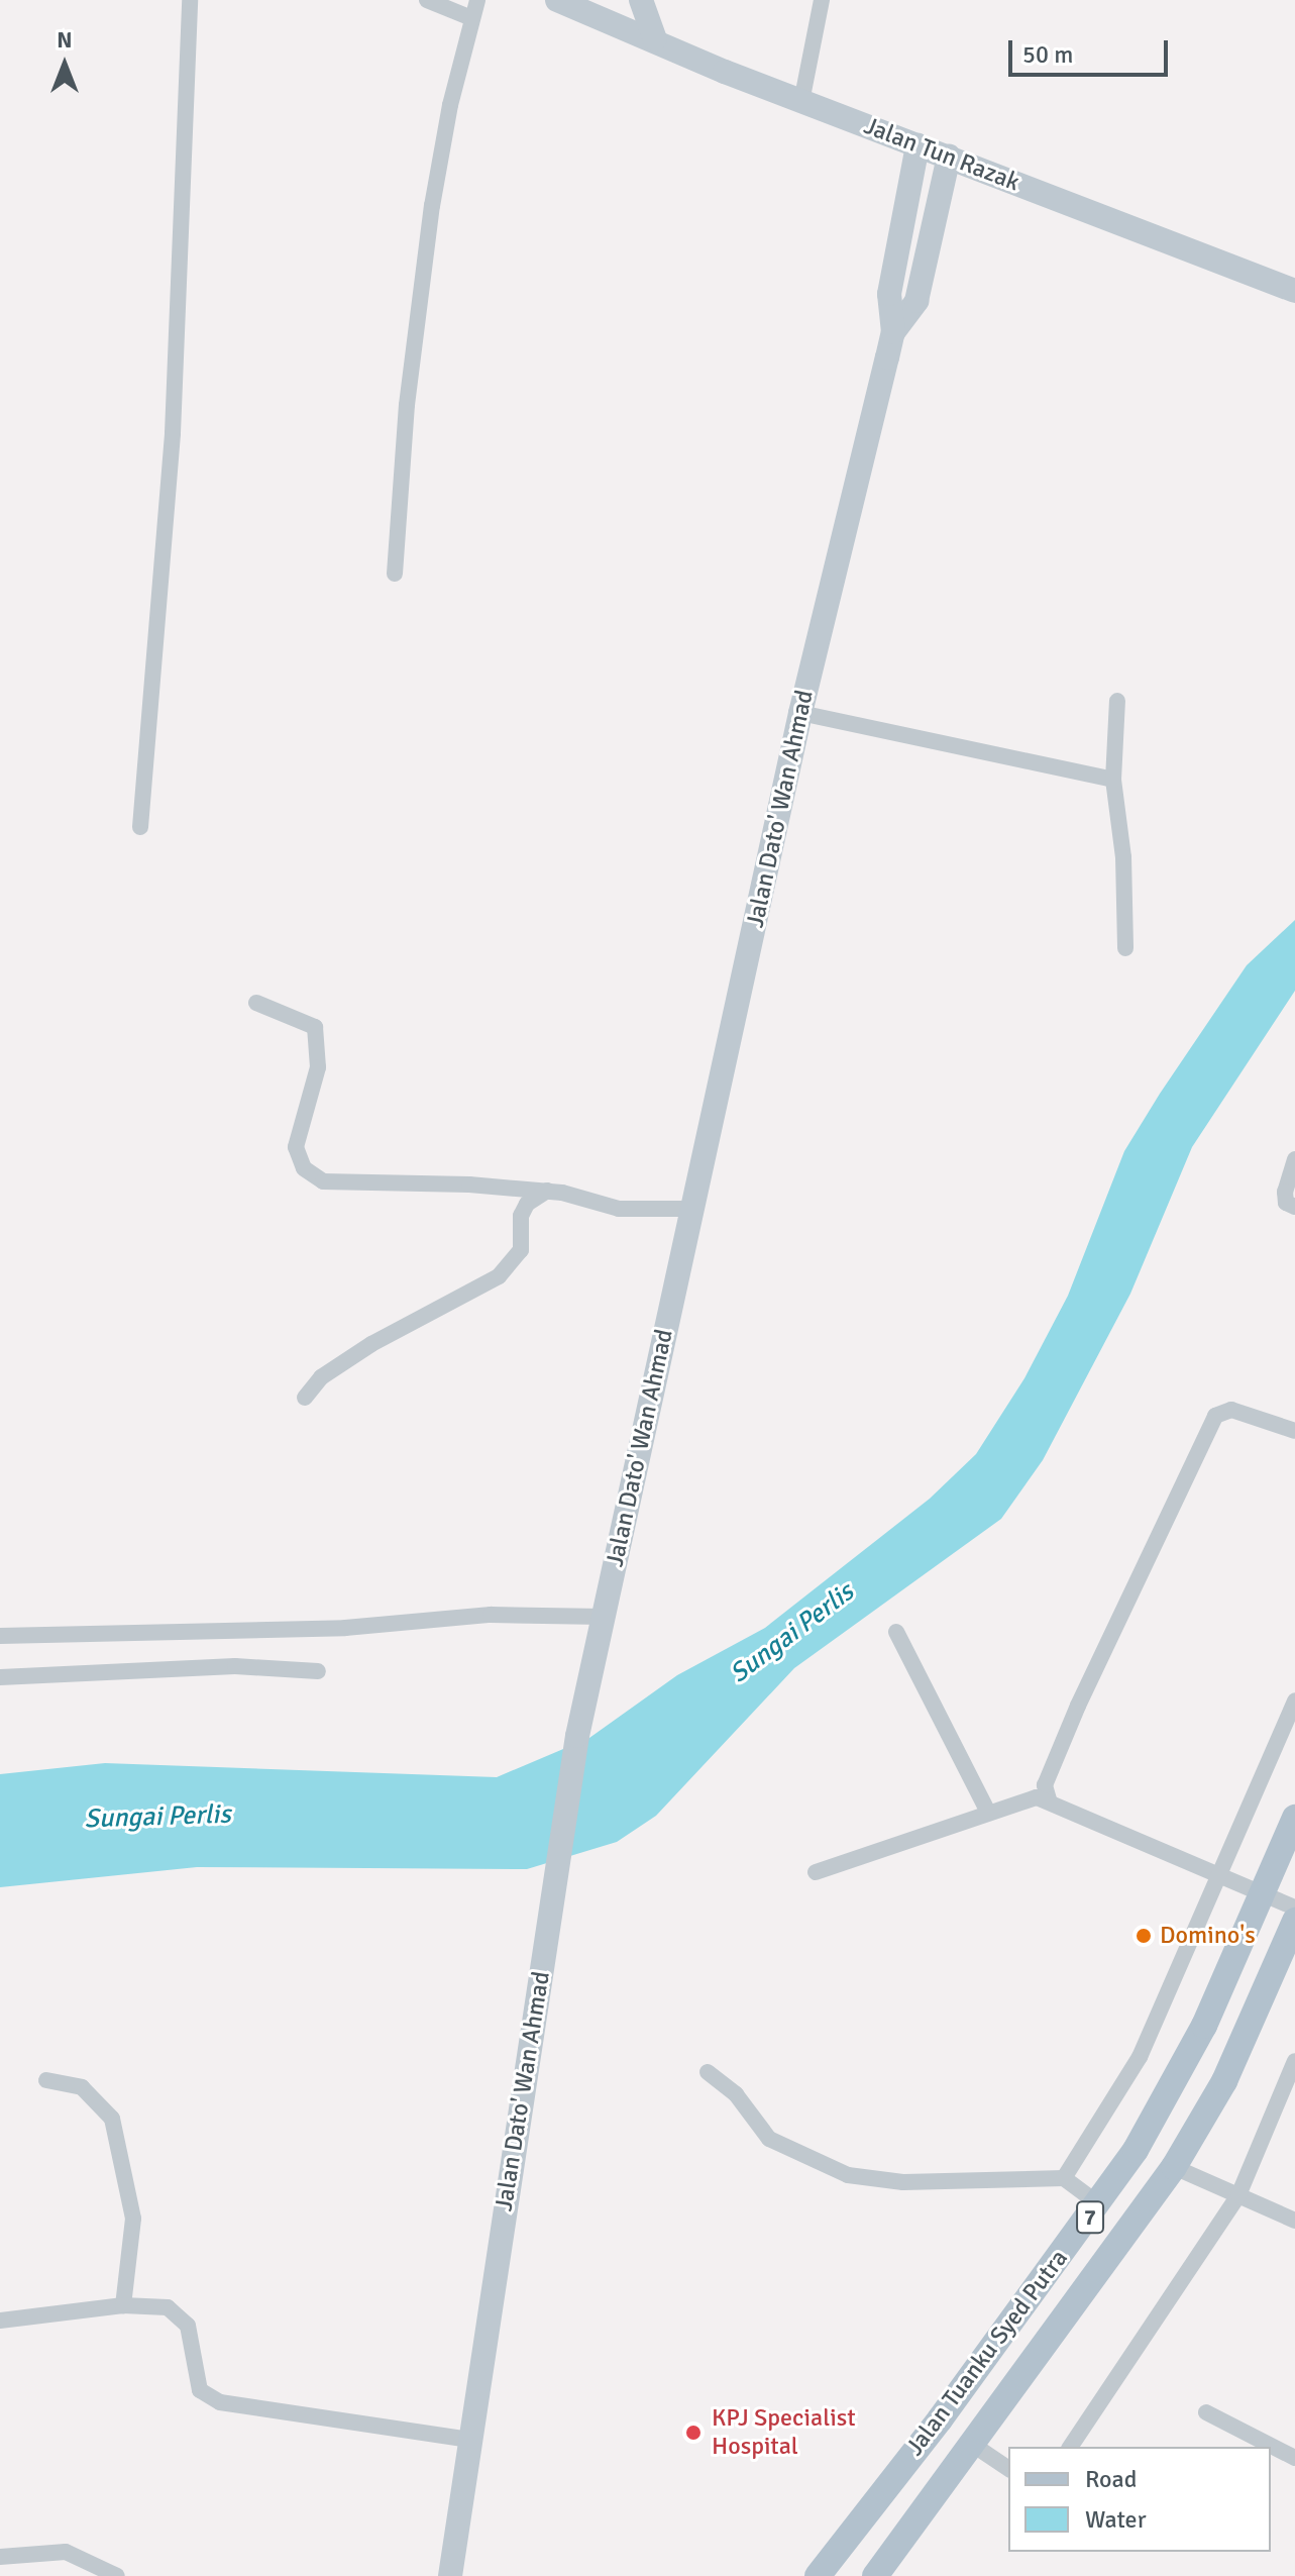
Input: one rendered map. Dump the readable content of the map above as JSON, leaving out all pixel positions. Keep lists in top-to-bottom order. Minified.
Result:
{"streets":{"main road":["Jalan Tun Razak","Jalan Dato' Wan Ahmad","7","Jalan Tuanku Syed Putra"]},"water":["Sungai Perlis"],"places":["Domino's","KPJ Specialist Hospital"],"legend":["Road","Water"],"scale_bar":"50 m","north":"top"}
